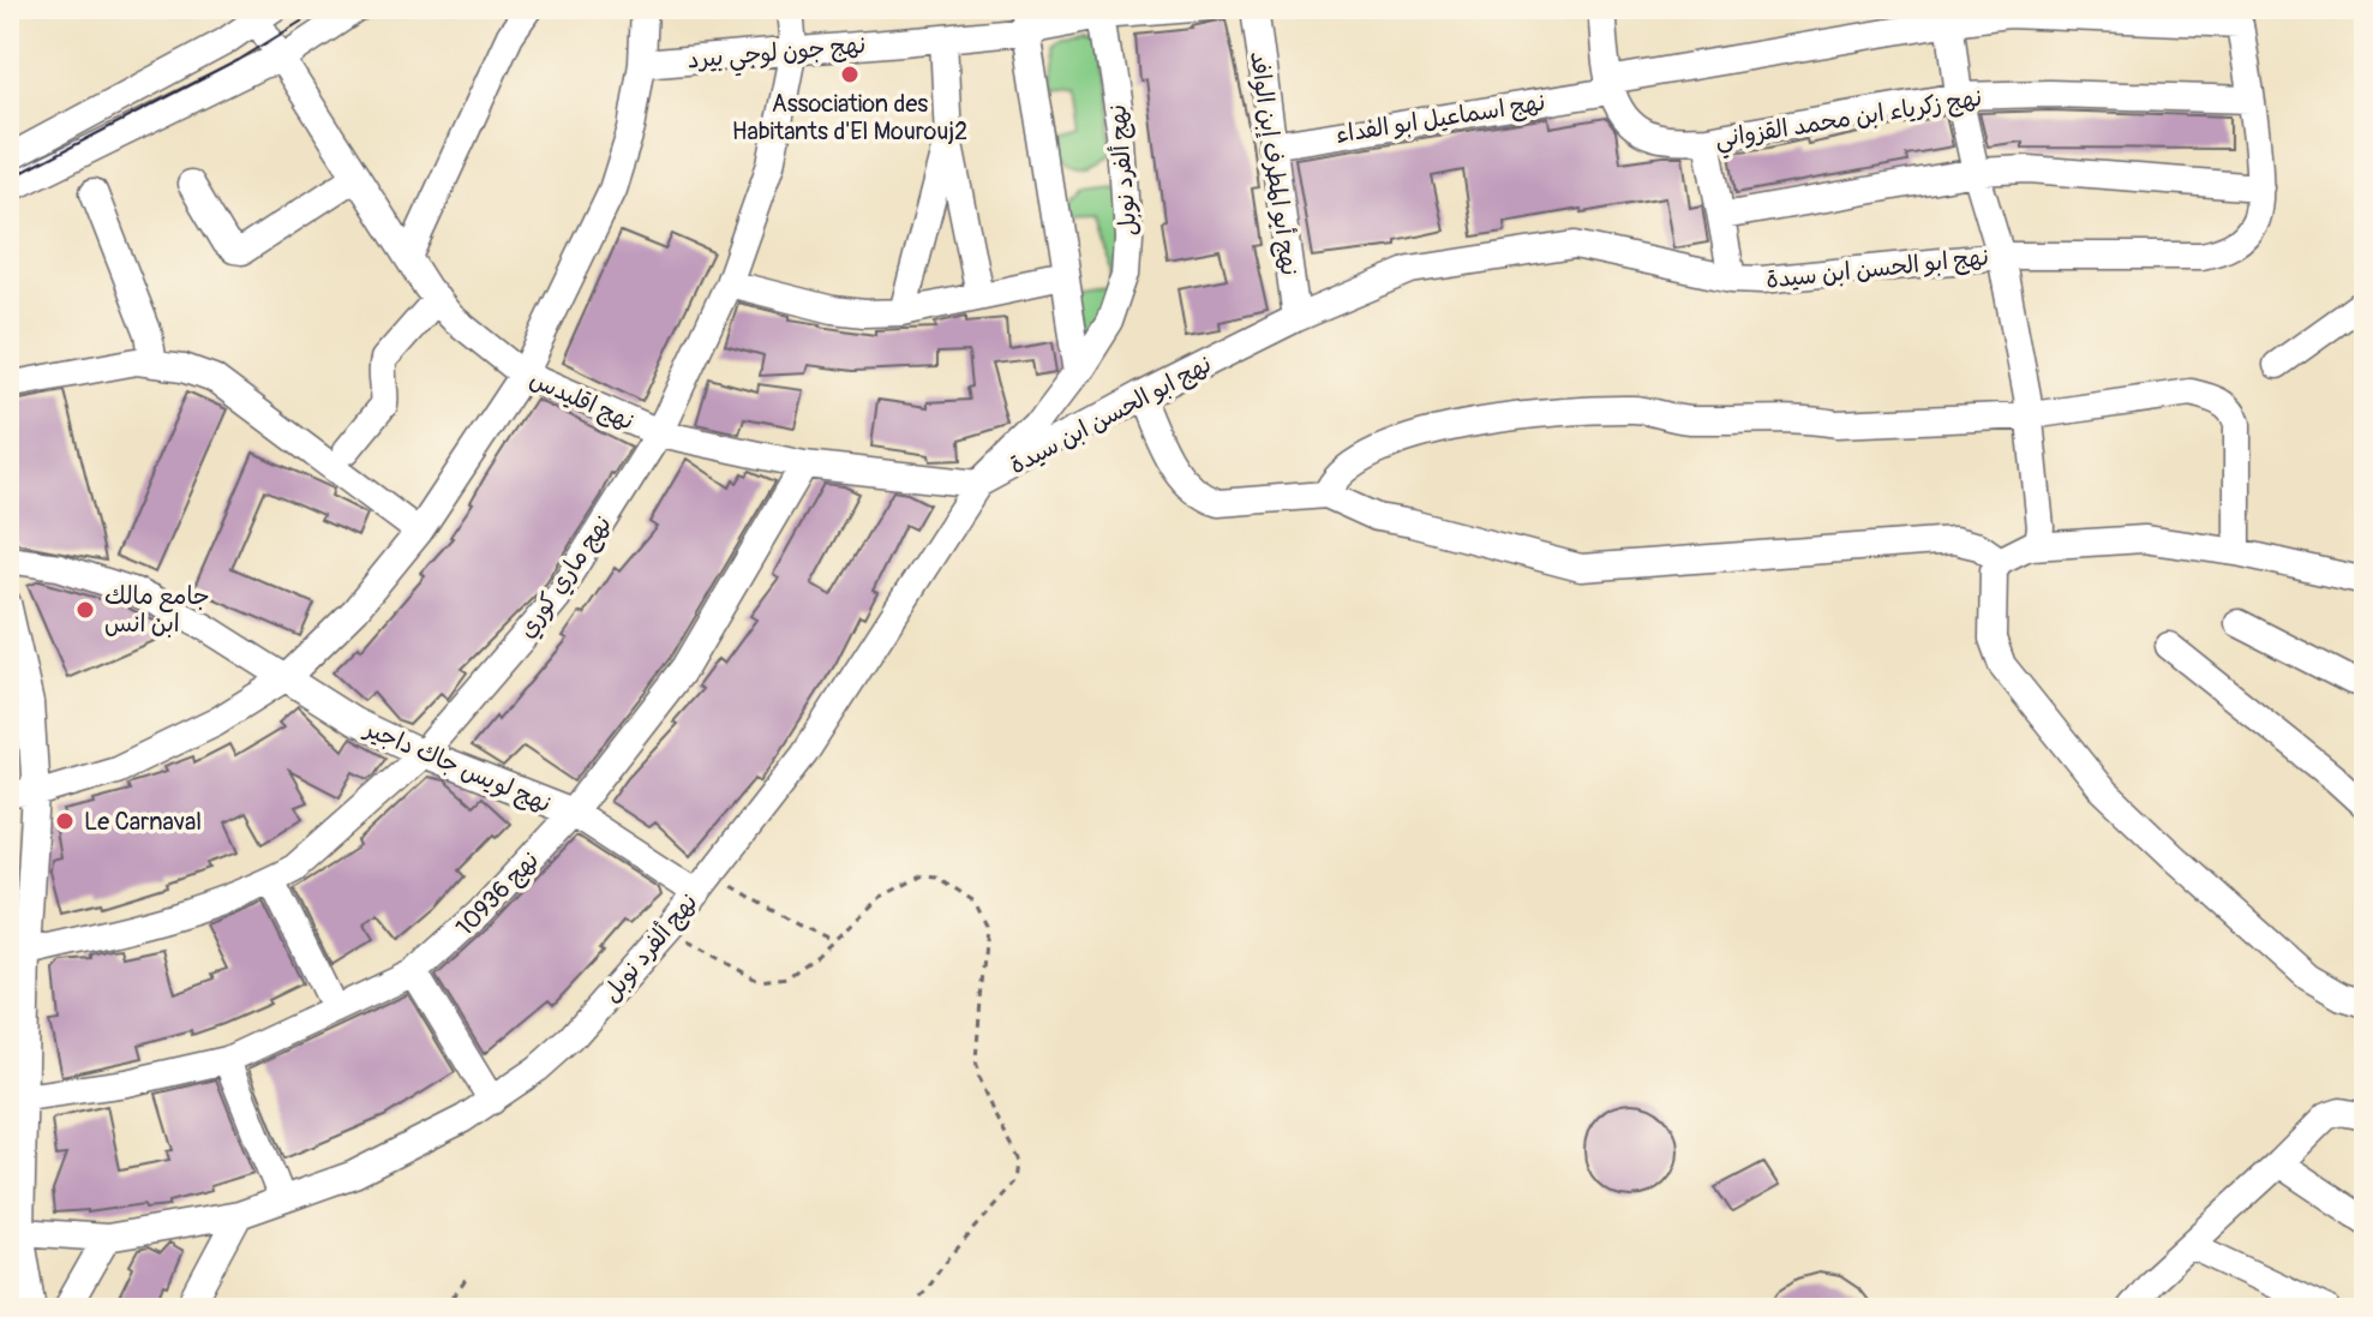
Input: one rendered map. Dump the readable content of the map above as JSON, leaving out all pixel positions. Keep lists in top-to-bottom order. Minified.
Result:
{"streets":{"street":["نهج جون لوجي بيرد","نهج اسماعيل ابو الفداء","نهج زكرياء ابن محمد القزواني","نهج أبو المطرف إبن الوافد","نهج ألفرد نوبل","نهج ابو الحسن ابن سيدة","نهج اقليدس","نهج ماري كوري","نهج لويس جاك داجير","نهج 10936"]},"crossings":[["نهج جون لوجي بيرد","نهج ماري كوري"],["نهج اسماعيل ابو الفداء","نهج زكرياء ابن محمد القزواني"],["نهج اسماعيل ابو الفداء","نهج أبو المطرف إبن الوافد"],["نهج اسماعيل ابو الفداء","نهج ابو الحسن ابن سيدة"],["نهج زكرياء ابن محمد القزواني","نهج ابو الحسن ابن سيدة"],["نهج أبو المطرف إبن الوافد","نهج ابو الحسن ابن سيدة"],["نهج ألفرد نوبل","نهج ابو الحسن ابن سيدة"],["نهج ألفرد نوبل","نهج اقليدس"],["نهج ألفرد نوبل","نهج لويس جاك داجير"],["نهج ابو الحسن ابن سيدة","نهج اقليدس"],["نهج اقليدس","نهج ماري كوري"],["نهج اقليدس","نهج 10936"],["نهج ماري كوري","نهج لويس جاك داجير"],["نهج لويس جاك داجير","نهج 10936"]],"places":["Association des Habitants d'El Mourouj2","جامع مالك ابن انس","Le Carnaval"]}
